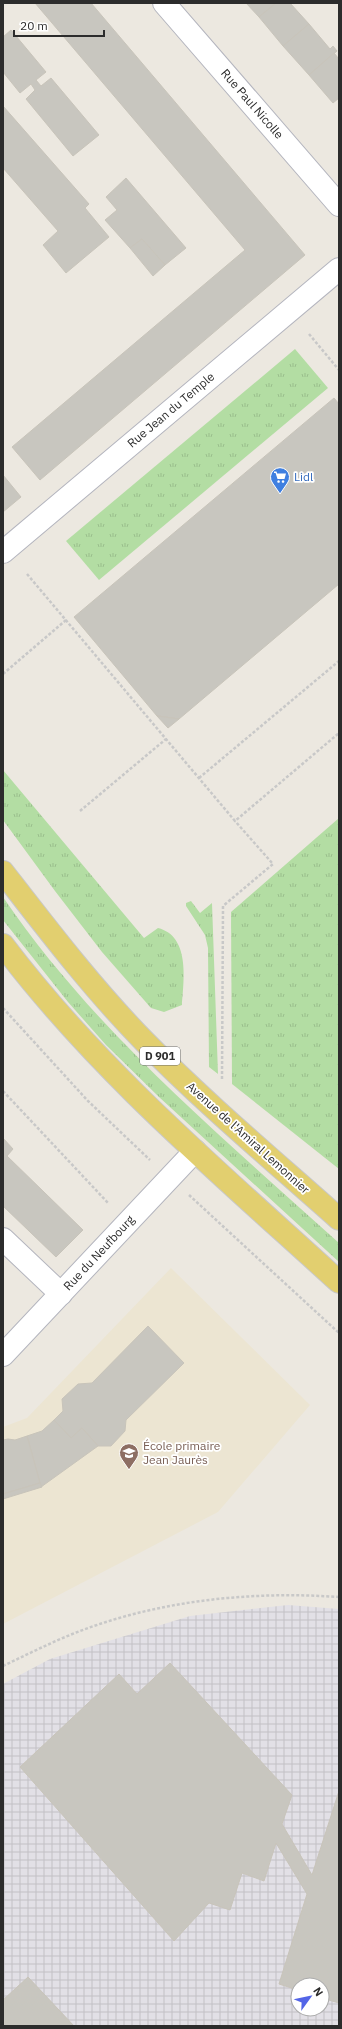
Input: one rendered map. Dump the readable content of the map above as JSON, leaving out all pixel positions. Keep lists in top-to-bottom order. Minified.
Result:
{"streets":{"main road":["D 901","Avenue de l'Amiral Lemonnier"],"street":["Rue Paul Nicolle","Rue Jean du Temple","Rue du Neufbourg"]},"places":{"supermarket":["Lidl"],"school or university":["École primaire Jean Jaurès"]},"scale_bar":"20 m","north":"top right"}
